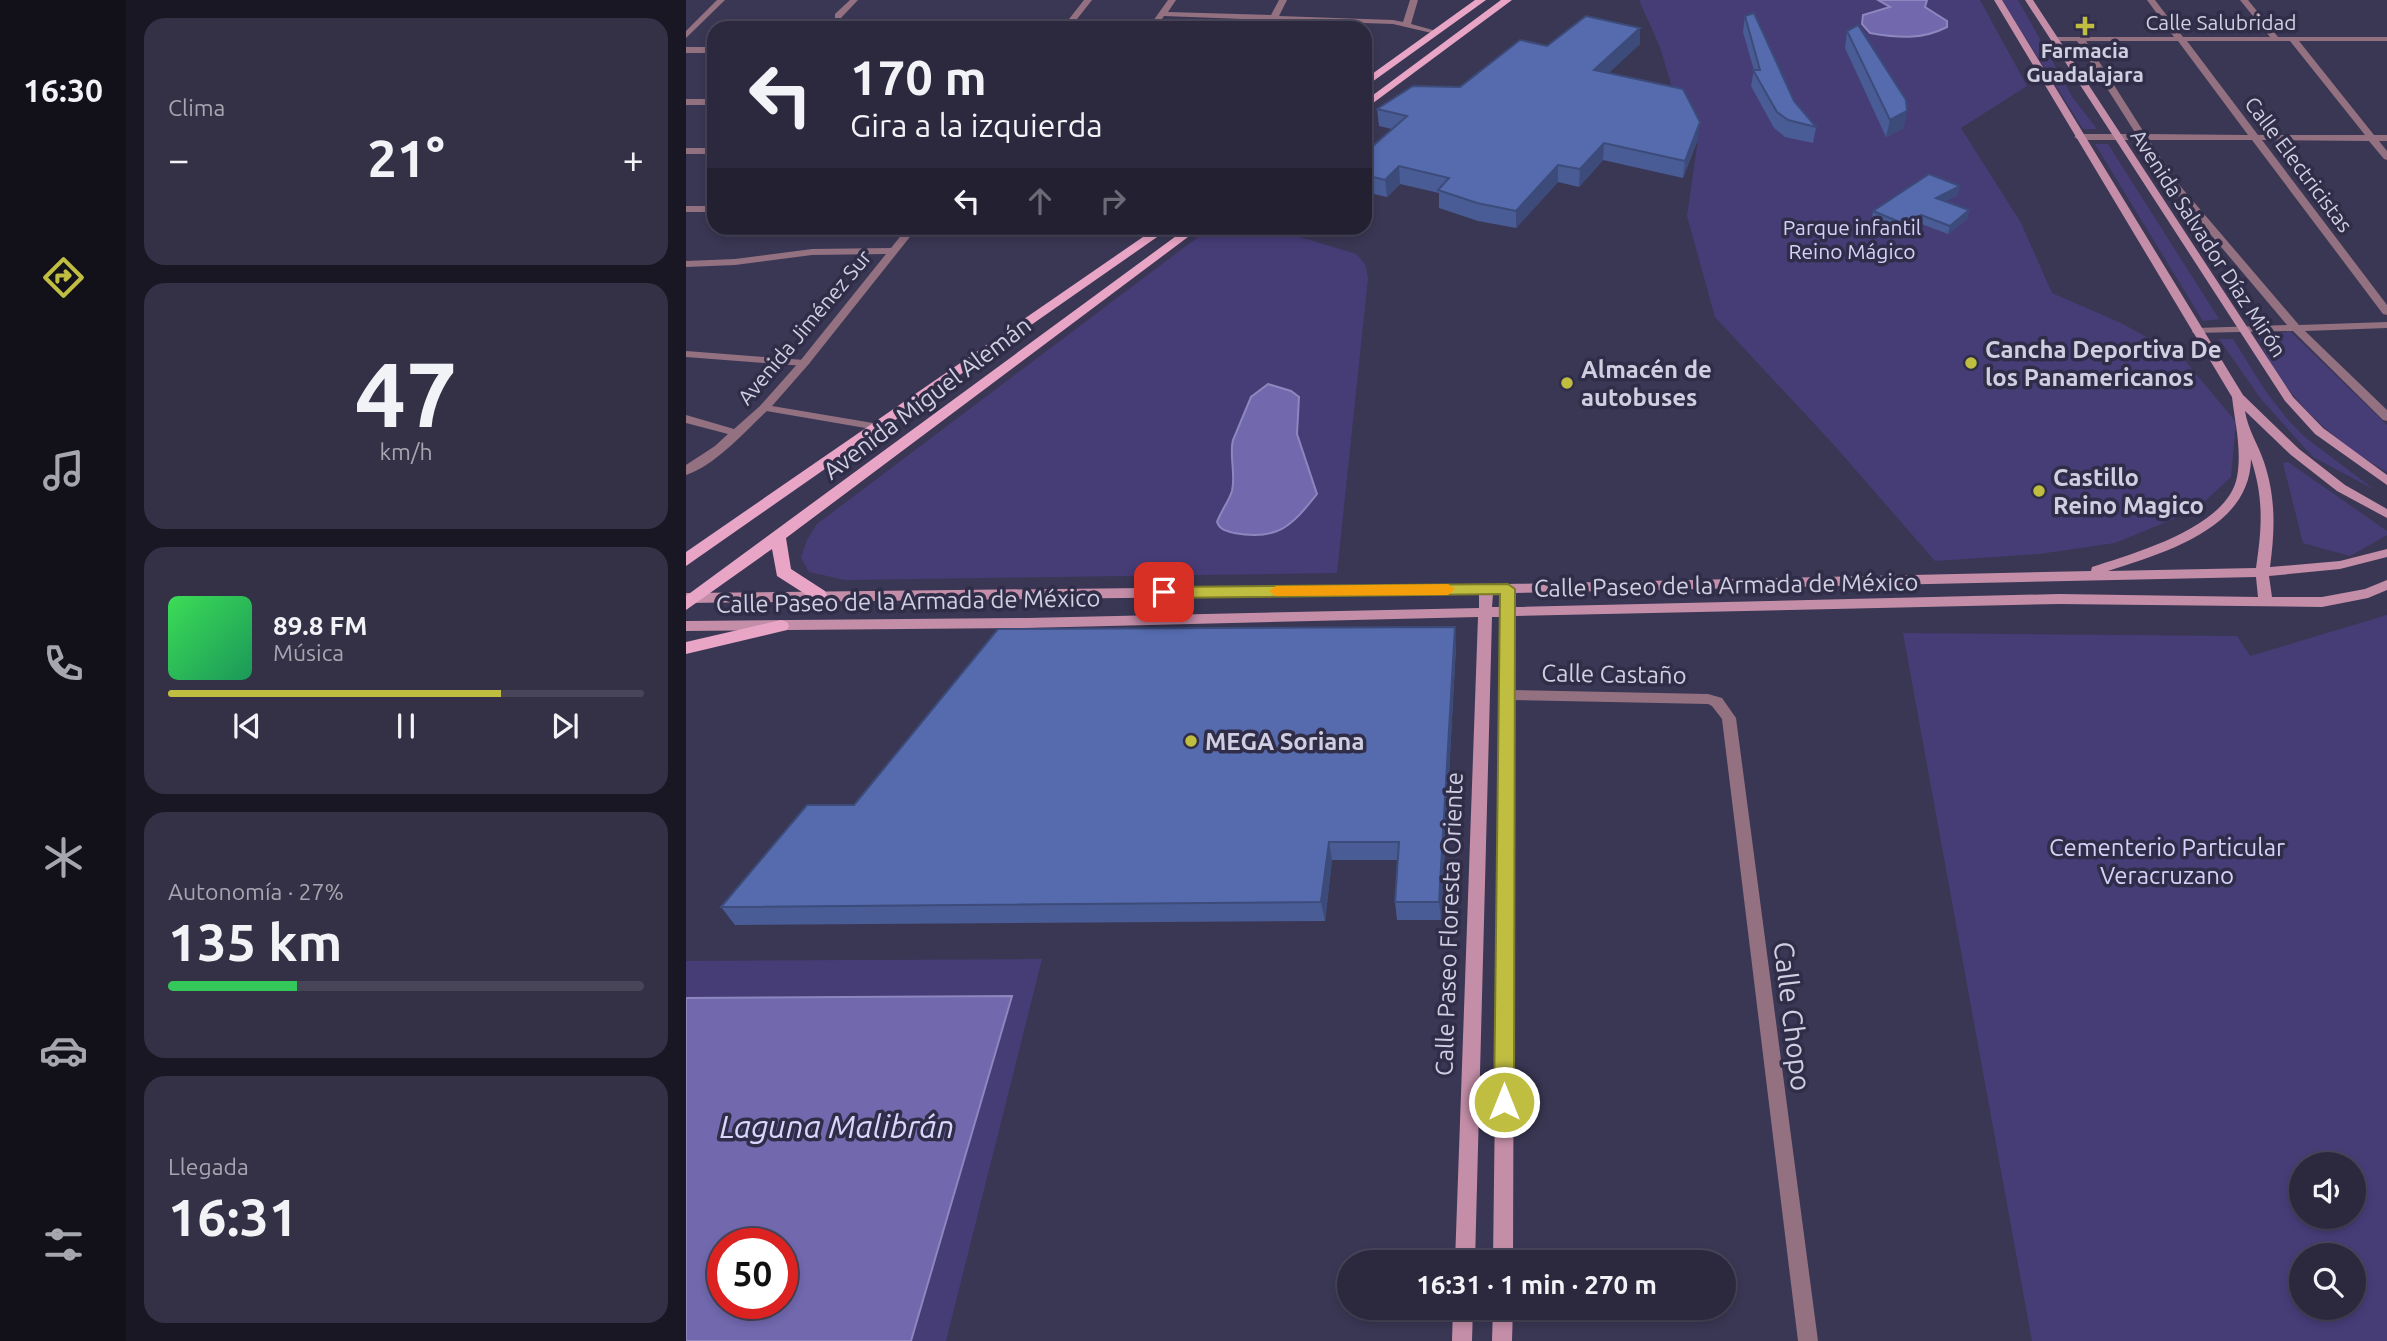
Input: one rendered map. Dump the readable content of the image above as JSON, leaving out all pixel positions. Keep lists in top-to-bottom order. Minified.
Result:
{"streets":{"main road":["Avenida Salvador Díaz Mirón","Avenida Miguel Alemán","Calle Paseo de la Armada de México","Calle Paseo Floresta Oriente"],"street":["Calle Salubridad","Calle Electricistas","Avenida Jiménez Sur","Calle Castaño","Calle Chopo"]},"crossings":[["Calle Salubridad","Calle Electricistas"],["Calle Salubridad","Avenida Salvador Díaz Mirón"],["Avenida Miguel Alemán","Calle Paseo de la Armada de México"],["Calle Paseo de la Armada de México","Calle Paseo Floresta Oriente"],["Calle Castaño","Calle Chopo"]],"water":["Laguna Malibrán"],"parks":["Parque infantil Reino Mágico","Cementerio Particular Veracruzano"],"places":{"health":["Farmacia Guadalajara"],"other":["Cancha Deportiva De los Panamericanos","Almacén de autobuses","Castillo Reino Magico","MEGA Soriana"]},"page":{"tabs":"16:30","tile":["Clima",["47","km/h"],["Autonomía · 27%","135 km"],["Llegada","16:31"]],"turn":["170 m","Gira a la izquierda"],"heat":["−","21°","+"],"song":["89.8 FM","Música"],"limit":"50","trip":"16:31 · 1 min · 270 m"}}
